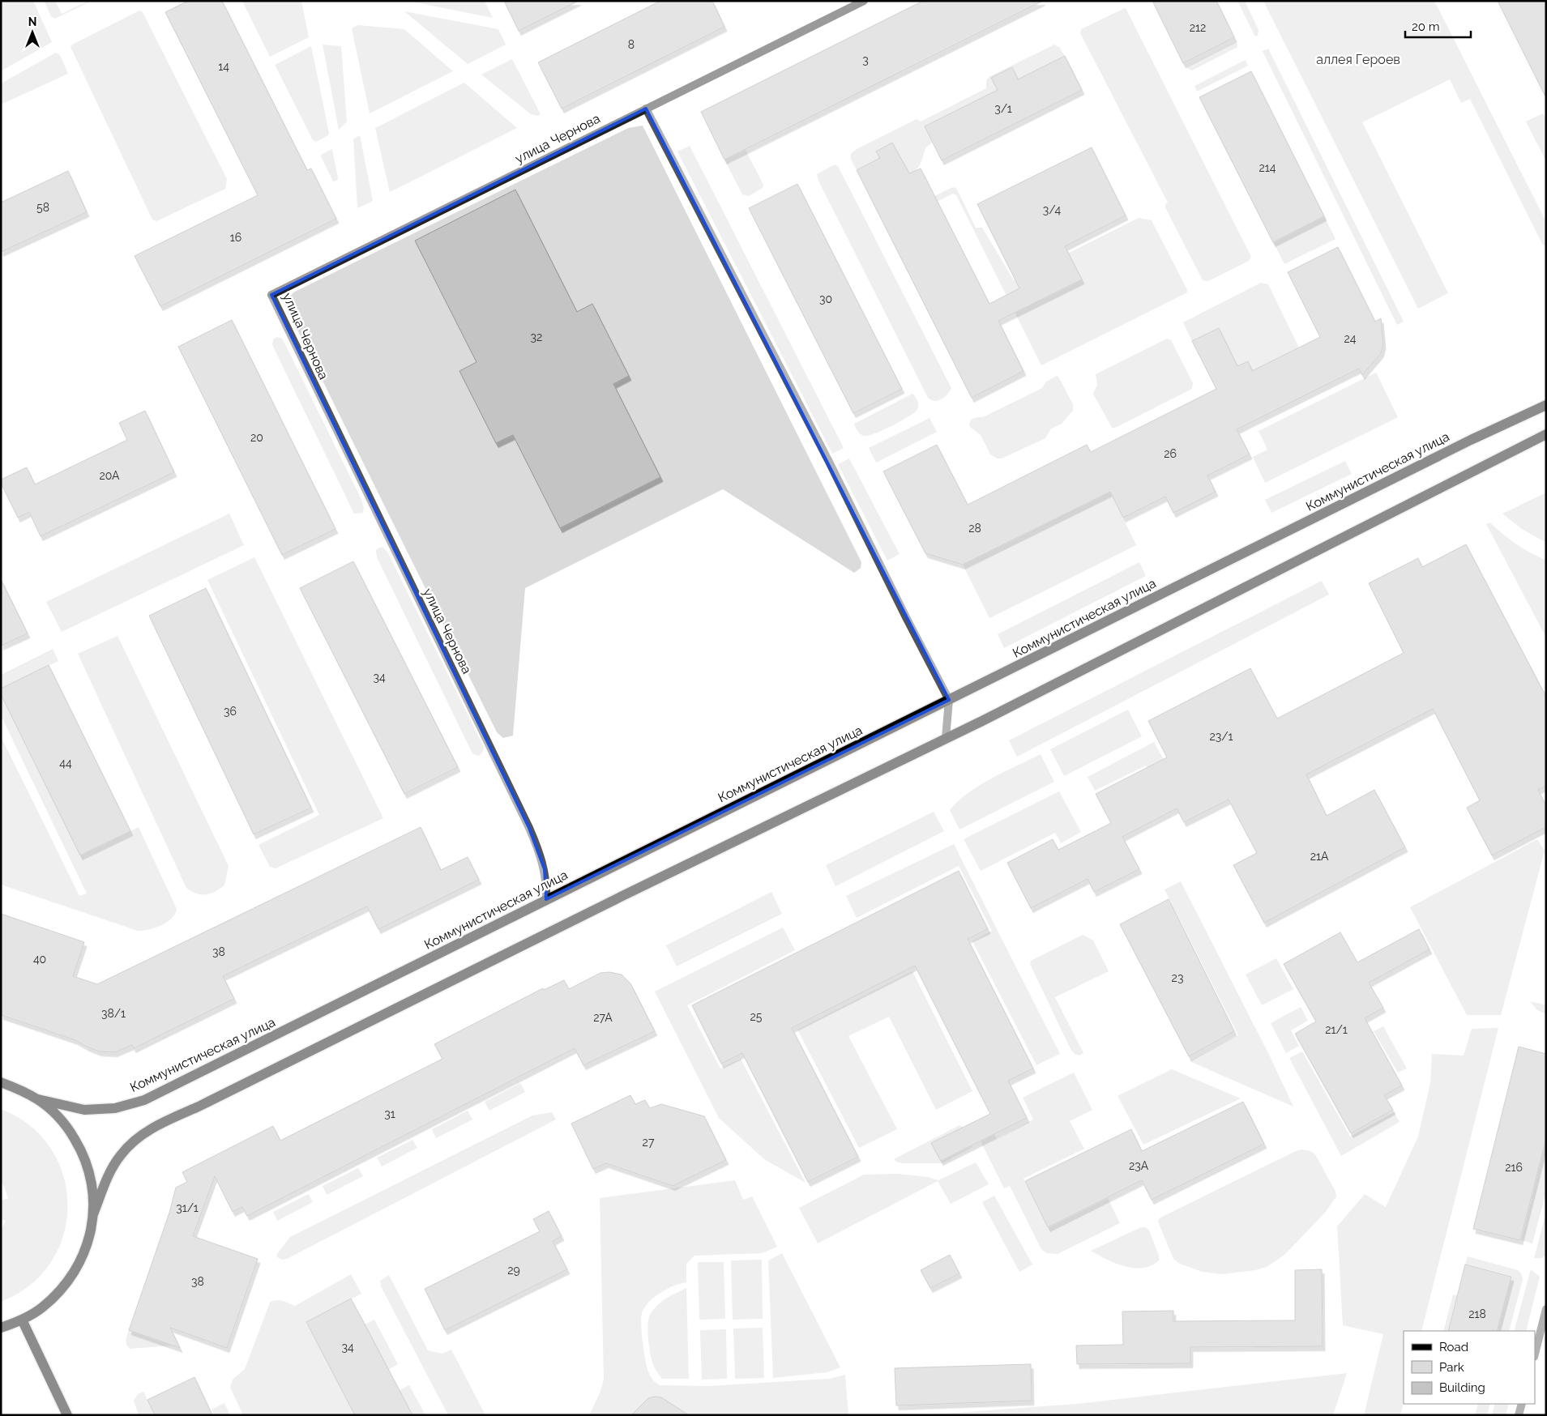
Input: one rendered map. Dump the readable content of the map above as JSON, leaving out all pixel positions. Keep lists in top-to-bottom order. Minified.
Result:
{"streets":{"main road":["Коммунистическая улица"],"street":["улица Чернова"]},"crossings":[["улица Чернова","Коммунистическая улица"]],"parks":["аллея Героев"],"house_numbers":["212","8","3","14","3/1","214","58","3/4","16","30","32","24","20","26","20А","28","34","36","23/1","44","21А","38","40","23","38/1","25","27А","21/1","31","27","23А","216","31/1","29","38","218","34"],"legend":["Road","Park","Building"],"scale_bar":"20 m","north":"top"}
